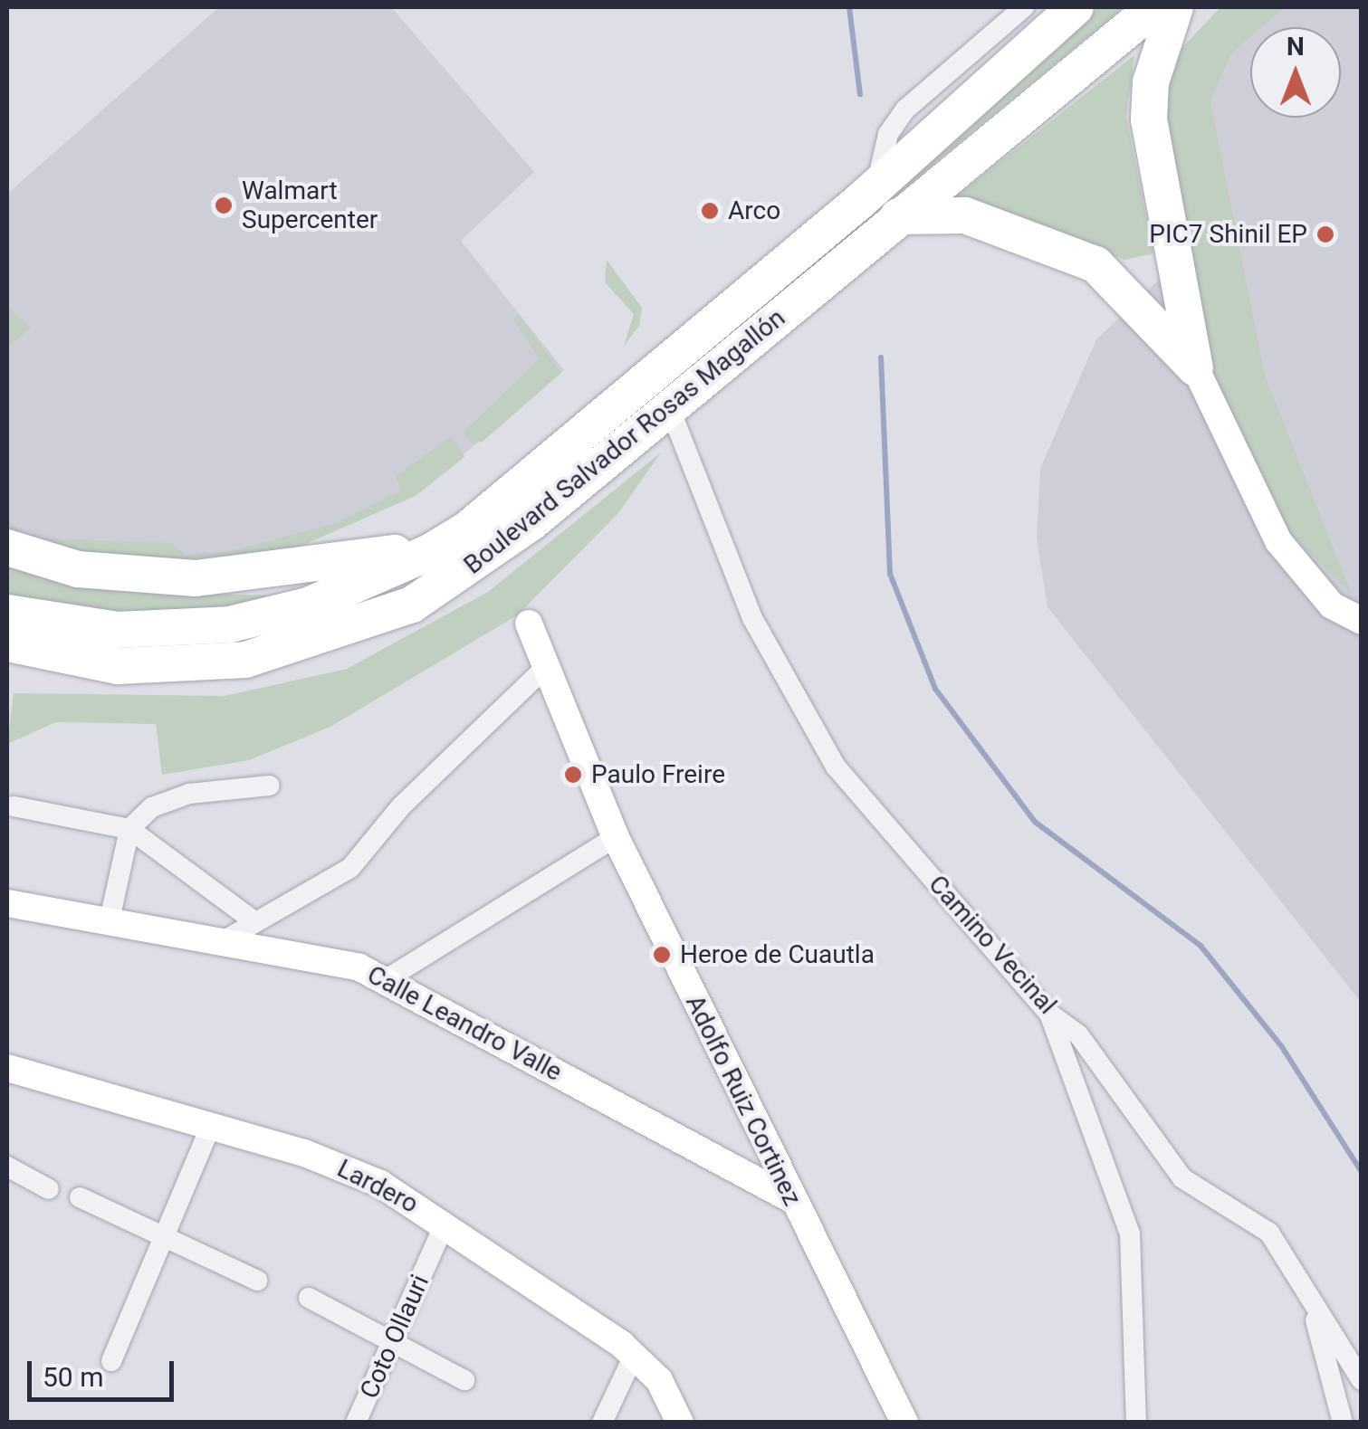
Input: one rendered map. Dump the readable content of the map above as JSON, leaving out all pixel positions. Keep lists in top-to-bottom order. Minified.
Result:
{"streets":{"highway":["Boulevard Salvador Rosas Magallón"],"street":["Camino Vecinal","Calle Leandro Valle","Adolfo Ruiz Cortinez","Lardero","Coto Ollauri"]},"crossings":[["Boulevard Salvador Rosas Magallón","Camino Vecinal"],["Calle Leandro Valle","Adolfo Ruiz Cortinez"],["Lardero","Coto Ollauri"]],"places":["Walmart Supercenter","Arco","PIC7 Shinil EP","Paulo Freire","Heroe de Cuautla"],"scale_bar":"50 m","north":"top"}
